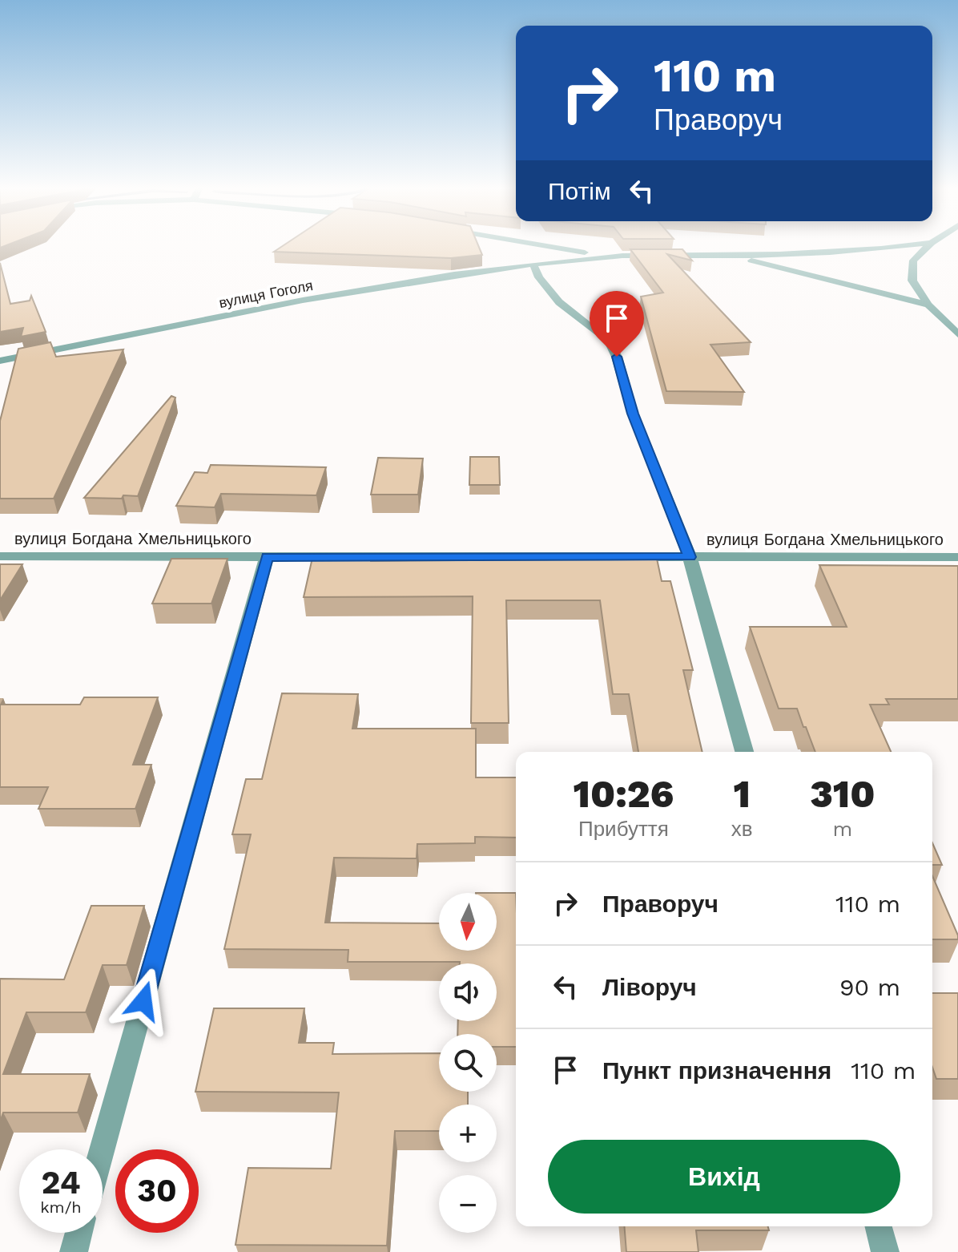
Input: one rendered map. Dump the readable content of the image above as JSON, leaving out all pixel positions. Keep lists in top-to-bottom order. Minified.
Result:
{"streets":{"street":["вулиця Гоголя","вулиця Богдана Хмельницького"]},"north":"bottom","page":{"turn":["110 m","Праворуч"],"then":"Потім","eta":["10:26","Прибуття","1","хв","310","m"],"list":[{"name":"Праворуч","value":"110 m"},{"name":"Ліворуч","value":"90 m"},{"name":"Пункт призначення","value":"110 m"}],"map_buttons":["+","−"],"buttons":"Вихід","speed":"24 km/h","limit":"30"}}
